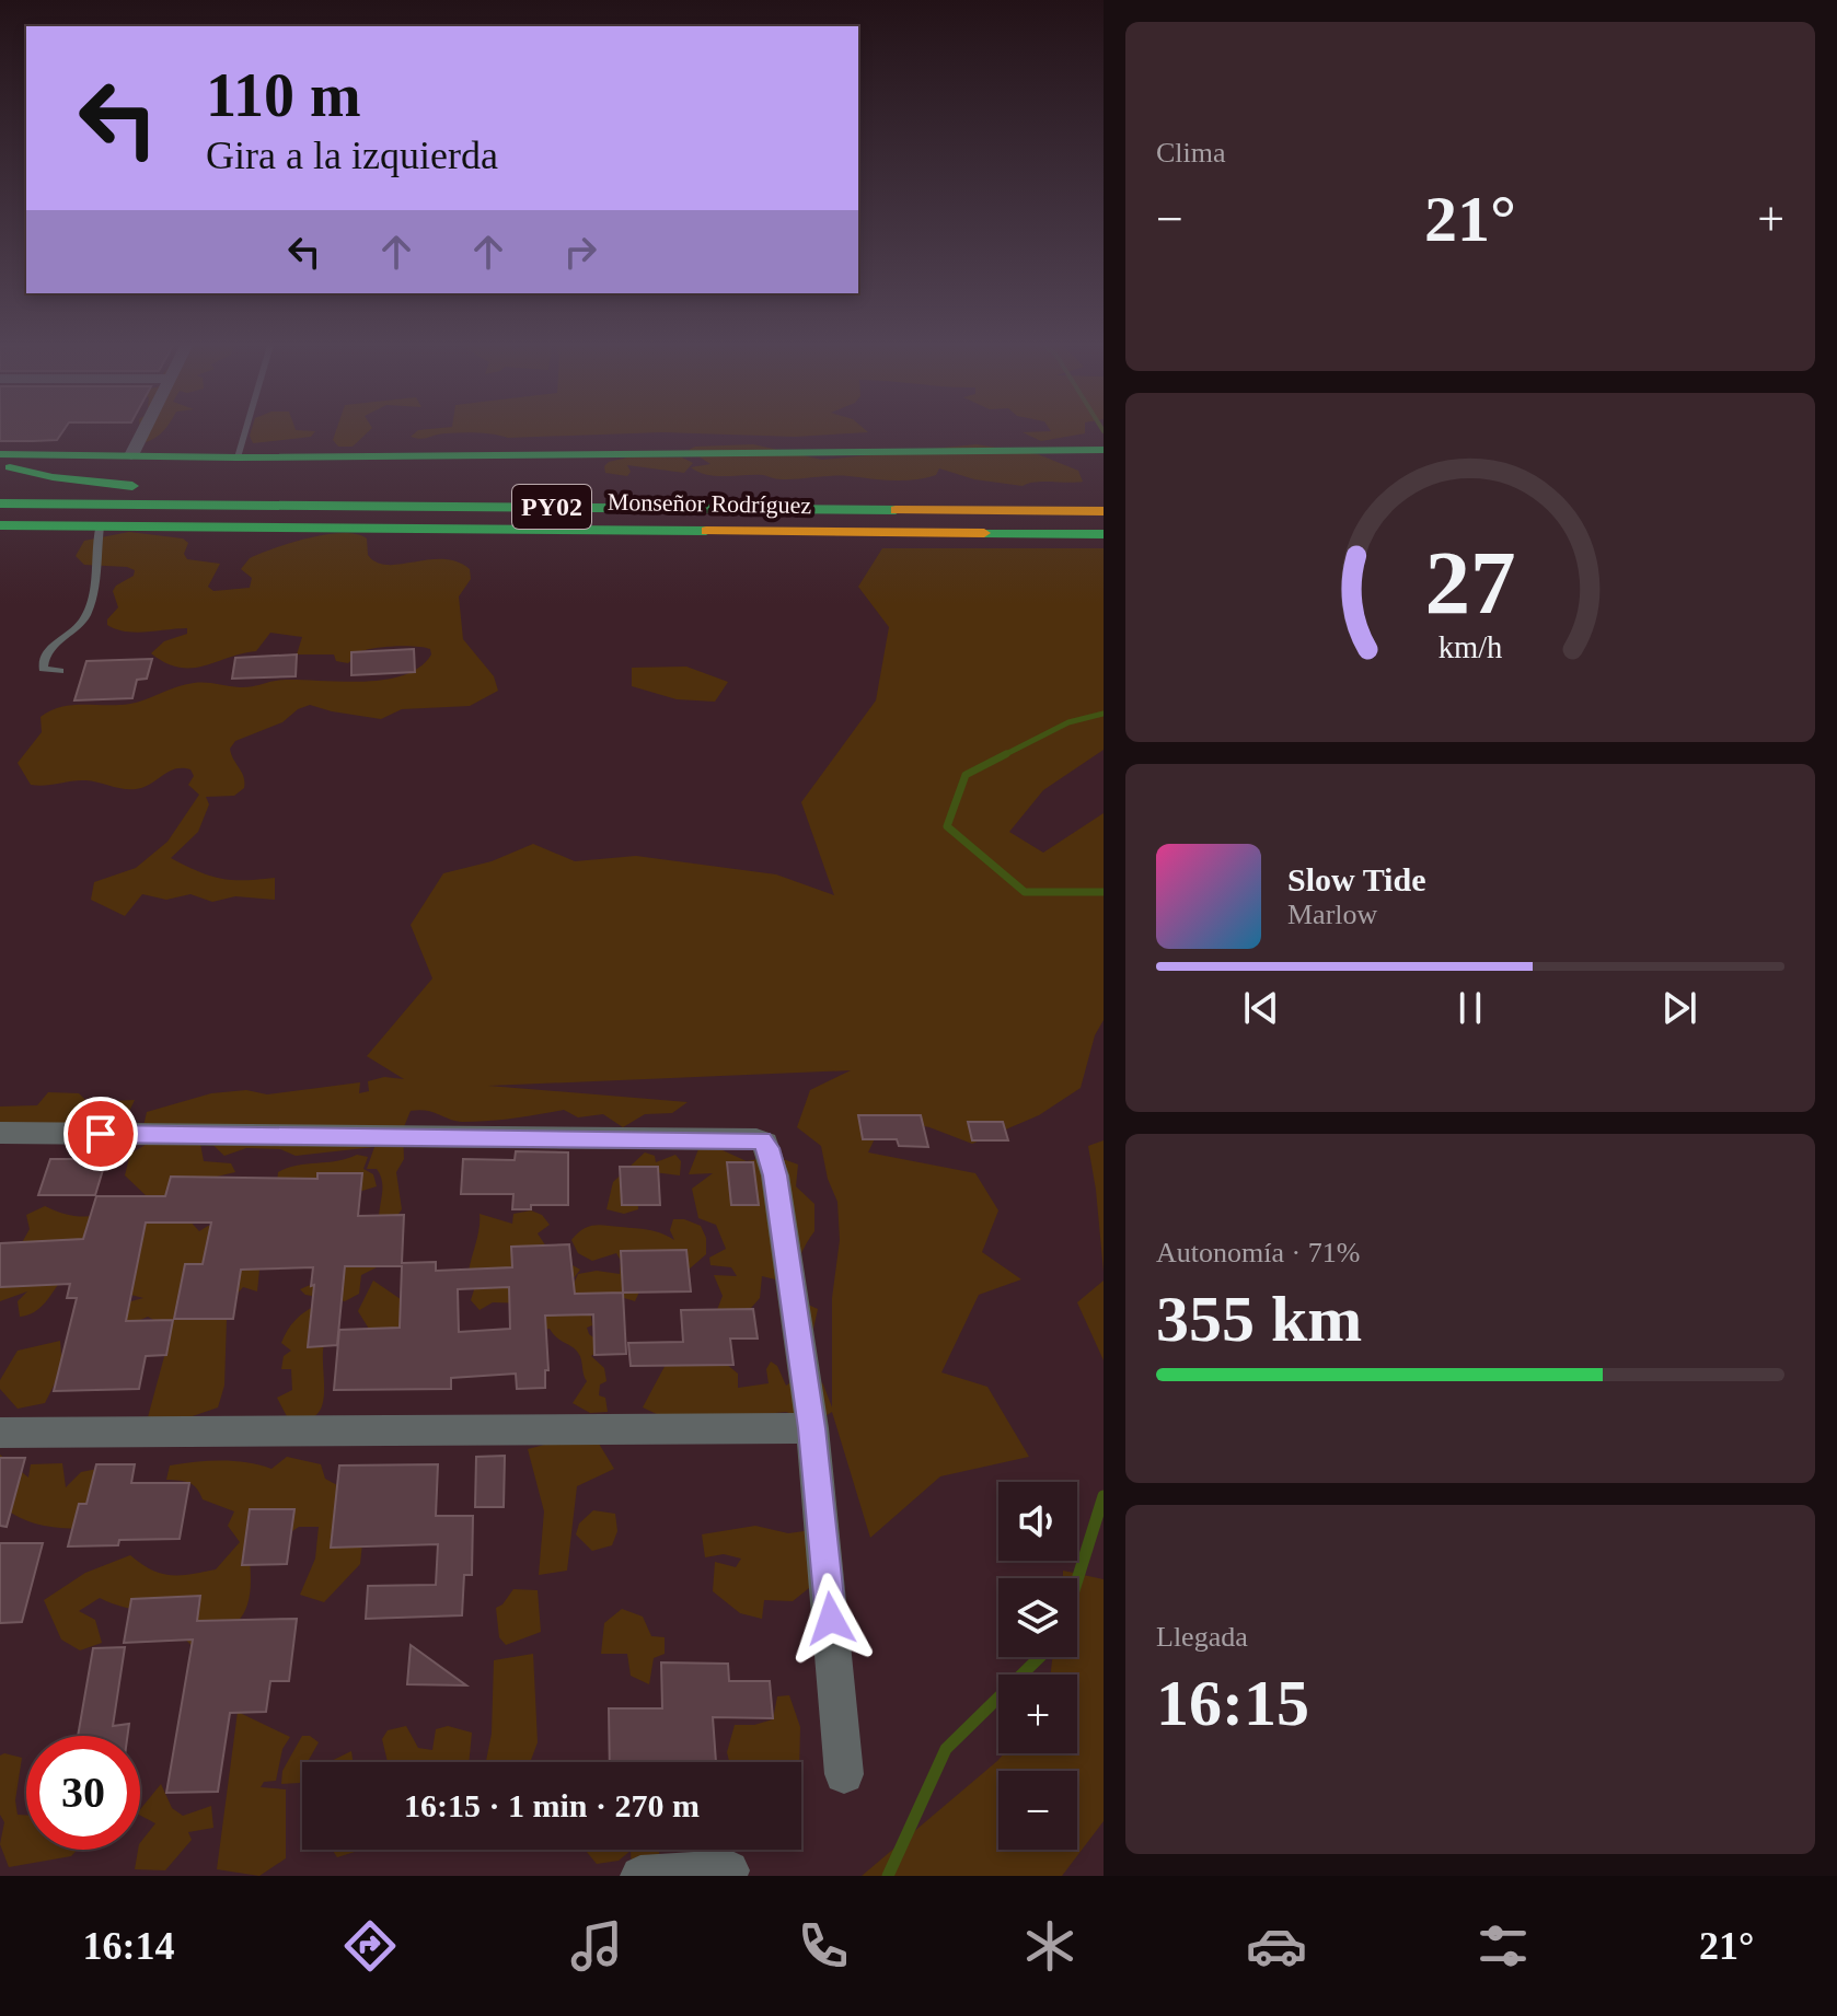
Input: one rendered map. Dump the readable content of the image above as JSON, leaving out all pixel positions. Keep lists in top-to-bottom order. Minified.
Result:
{"streets":{"main road":["Monseñor Rodríguez","PY02"]},"page":{"tile":["Clima",["Autonomía · 71%","355 km"],["Llegada","16:15"]],"turn":["110 m","Gira a la izquierda"],"heat":["−","21°","+"],"song":["Slow Tide","Marlow"],"map_buttons":["+","−"],"limit":"30","trip":"16:15 · 1 min · 270 m","tabs":["16:14","21°"],"gauge":["27","km/h"]}}
